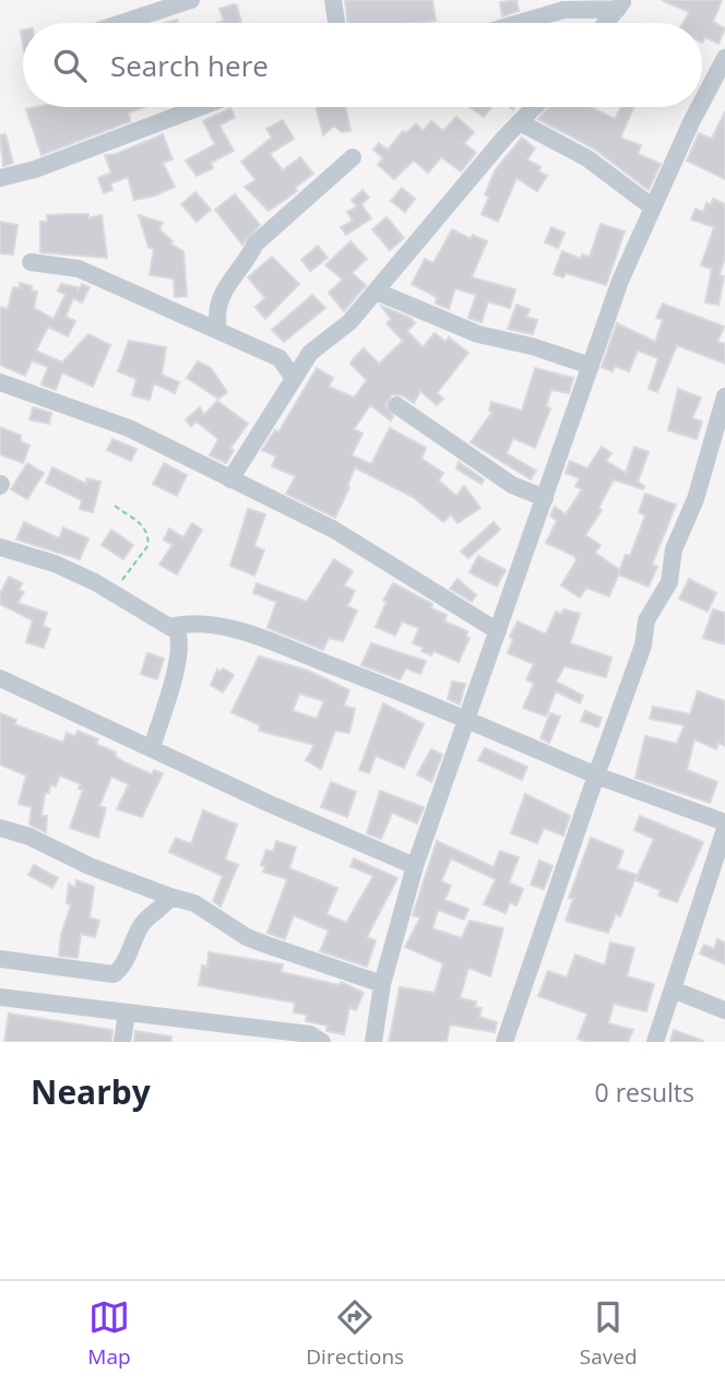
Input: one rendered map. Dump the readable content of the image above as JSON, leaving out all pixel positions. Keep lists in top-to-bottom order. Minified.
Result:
{"page":{"search":"Search here","heading":["Nearby","0 results"],"nav":["Map","Directions","Saved"]}}
